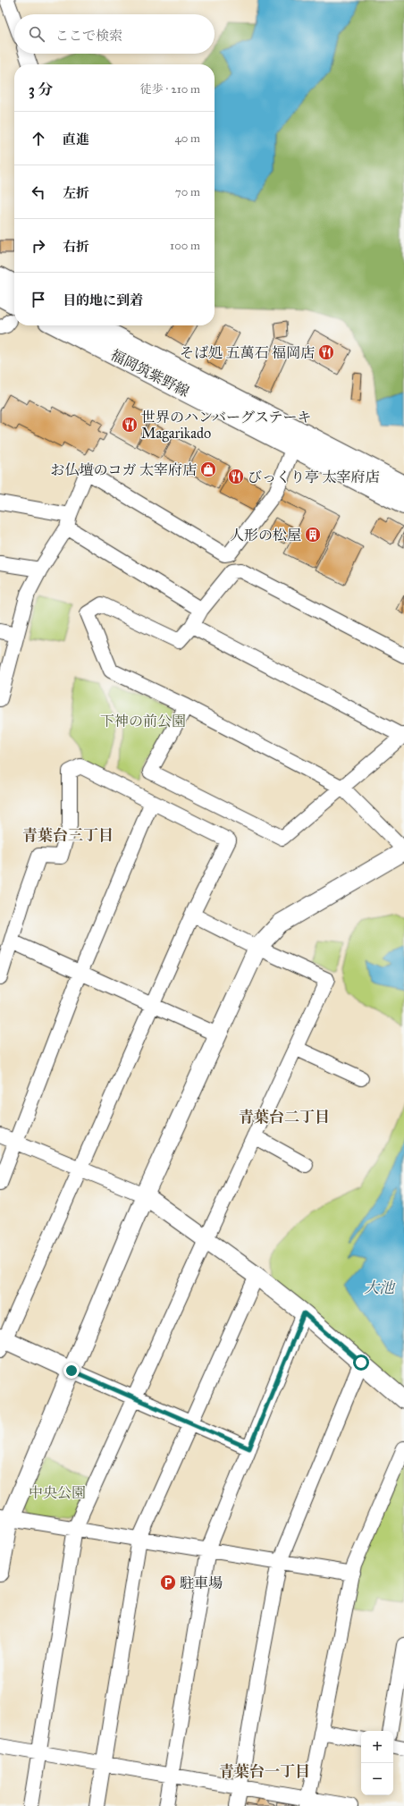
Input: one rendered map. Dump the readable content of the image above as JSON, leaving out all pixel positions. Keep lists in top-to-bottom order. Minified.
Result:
{"streets":{"main road":["福岡筑紫野線"]},"districts":["青葉台三丁目","青葉台二丁目","青葉台一丁目"],"water":["大池"],"parks":["下神の前公園","中央公園"],"places":{"restaurant":["そば処 五萬石 福岡店","世界のハンバーグステーキ Magarikado","びっくり亭 太宰府店"],"shop":["お仏壇のコガ 太宰府店"],"building":["人形の松屋"],"parking":["駐車場"]},"page":{"search":"ここで検索","heading":["3 分","徒歩 · 210 m"],"list":[["直進","40 m"],["左折","70 m"],["右折","100 m"],"目的地に到着"],"map_buttons":["+","−"]}}
